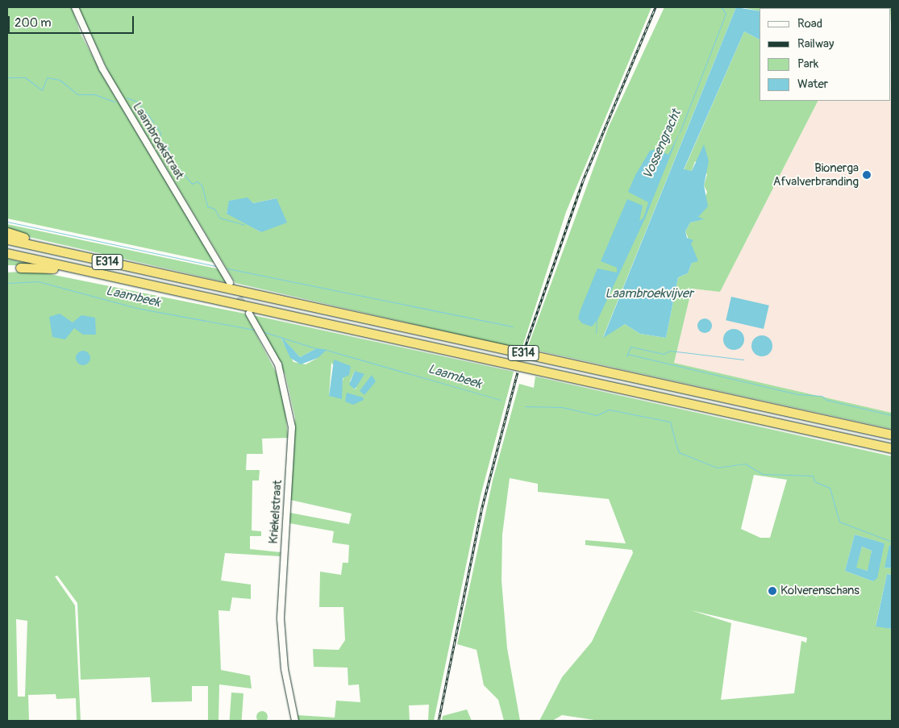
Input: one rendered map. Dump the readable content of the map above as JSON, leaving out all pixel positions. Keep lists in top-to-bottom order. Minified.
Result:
{"streets":{"highway":["E314"],"street":["Laambroekstraat","Kriekelstraat"]},"water":["Vossengracht","Laambroekvijver","Laambeek"],"places":["Bionerga Afvalverbranding","Kolverenschans"],"legend":["Road","Railway","Park","Water"],"scale_bar":"200 m"}
